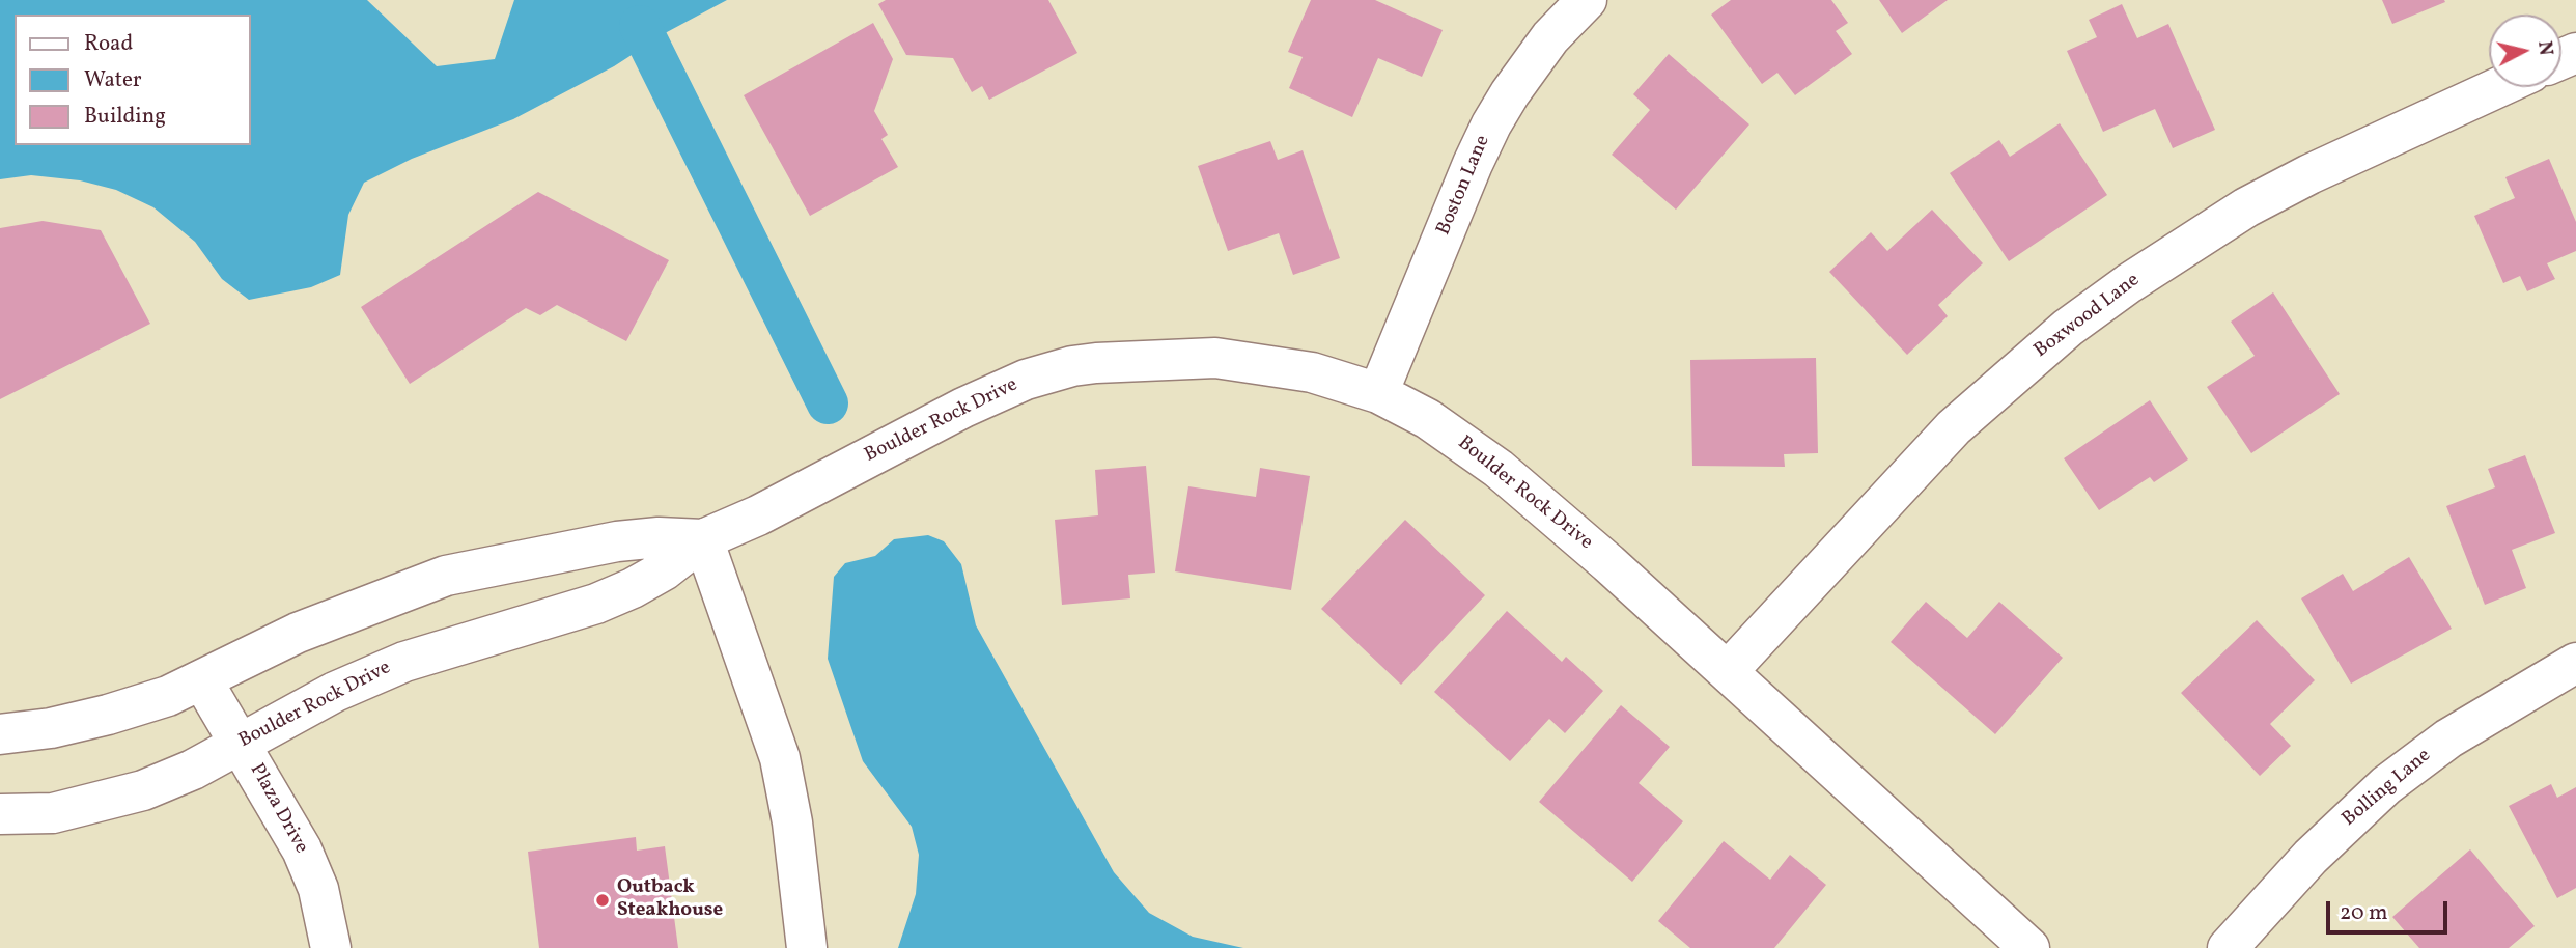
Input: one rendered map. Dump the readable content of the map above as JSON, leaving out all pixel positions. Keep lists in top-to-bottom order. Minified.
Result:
{"streets":{"street":["Boston Lane","Boxwood Lane","Boulder Rock Drive","Bolling Lane","Plaza Drive"]},"crossings":[["Boston Lane","Boulder Rock Drive"],["Boxwood Lane","Boulder Rock Drive"],["Boulder Rock Drive","Plaza Drive"]],"places":["Outback Steakhouse"],"legend":["Road","Water","Building"],"scale_bar":"20 m","north":"right"}
